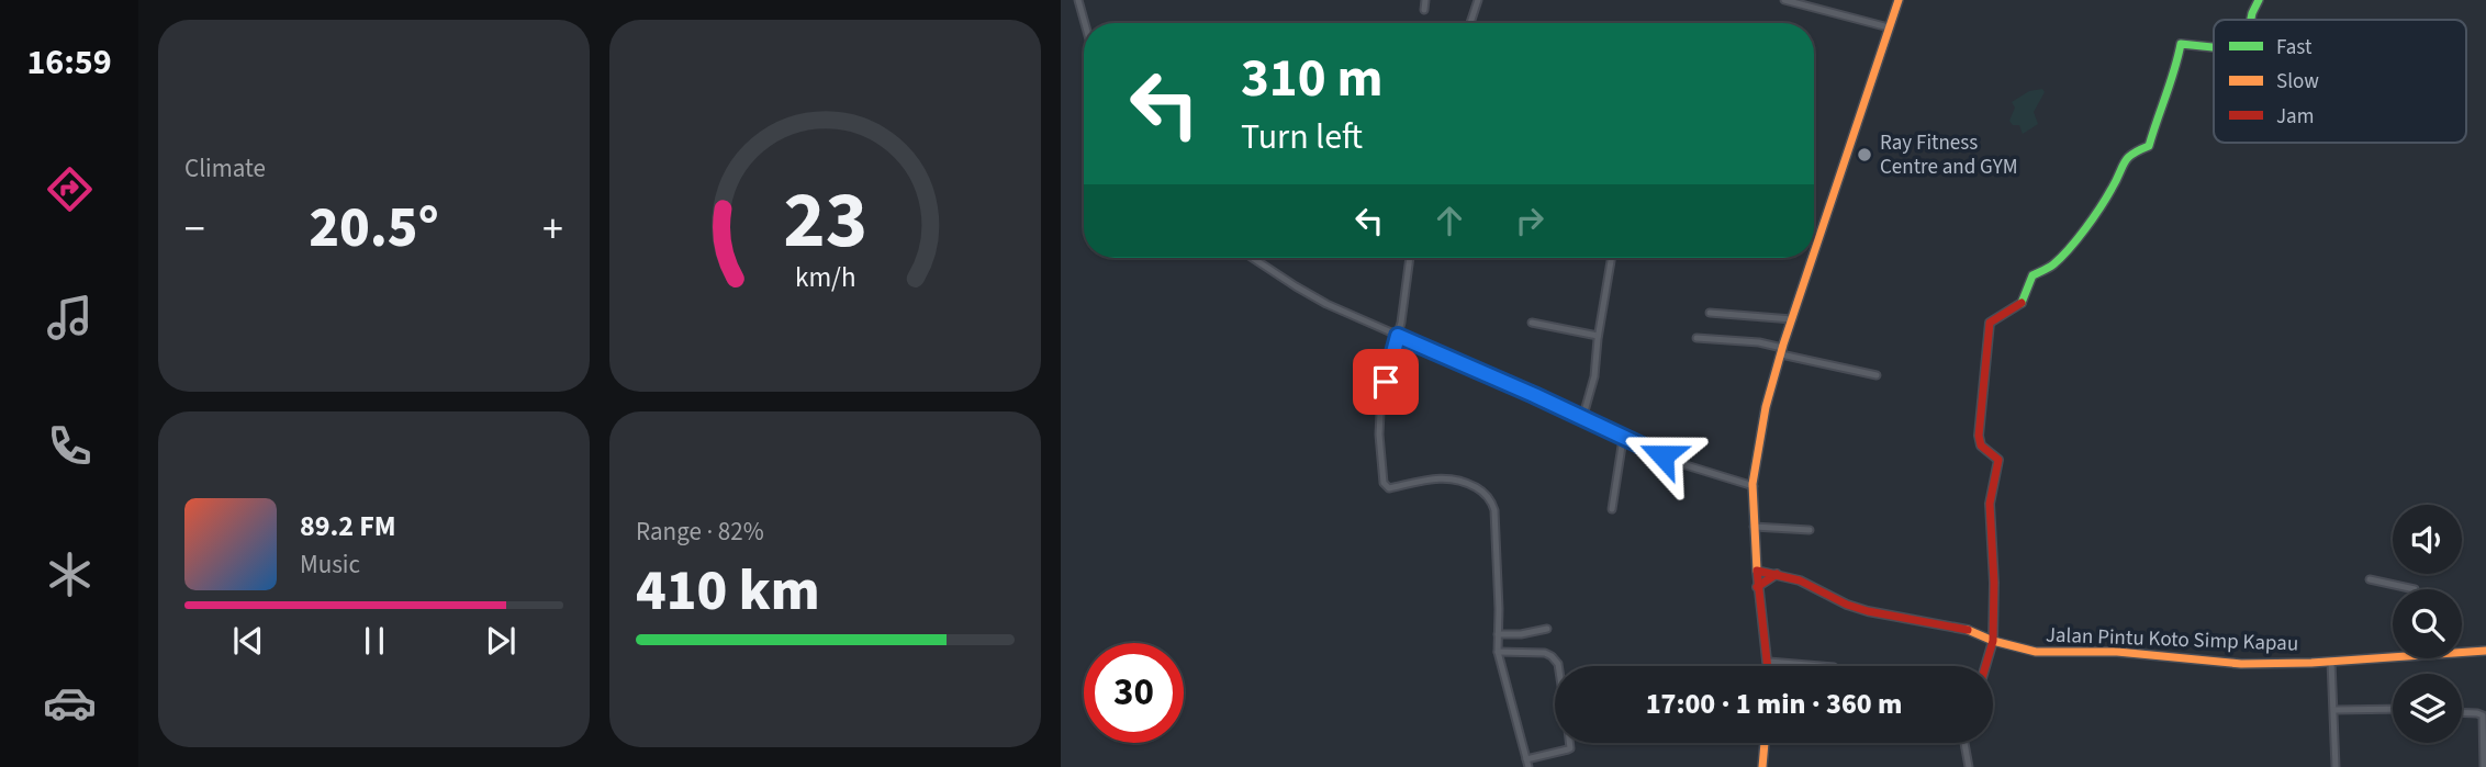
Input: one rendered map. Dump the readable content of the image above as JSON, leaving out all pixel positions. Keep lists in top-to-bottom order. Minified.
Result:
{"streets":{"street":["Jalan Pintu Koto Simp Kapau"]},"places":["Ray Fitness Centre and GYM"],"legend":["Fast","Slow","Jam"],"page":{"tabs":"16:59","tile":["Climate",["Range · 82%","410 km"]],"turn":["310 m","Turn left"],"heat":["−","20.5°","+"],"song":["89.2 FM","Music"],"limit":"30","trip":"17:00 · 1 min · 360 m","gauge":["23","km/h"]}}
